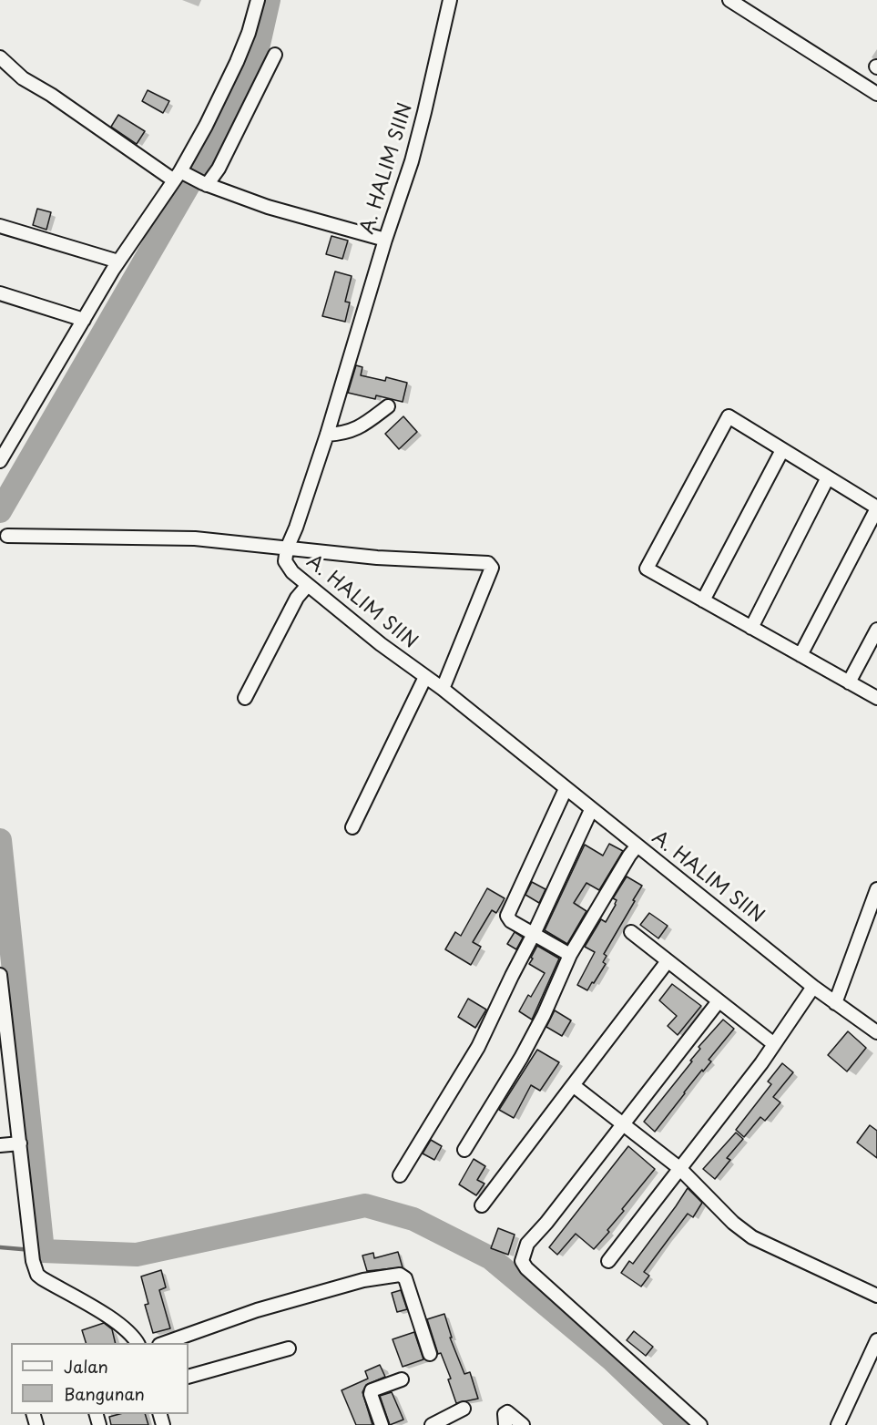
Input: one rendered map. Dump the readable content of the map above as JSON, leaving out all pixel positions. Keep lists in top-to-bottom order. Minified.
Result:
{"streets":{"street":["A. HALIM SIIN"]},"legend":["Jalan","Bangunan"]}
